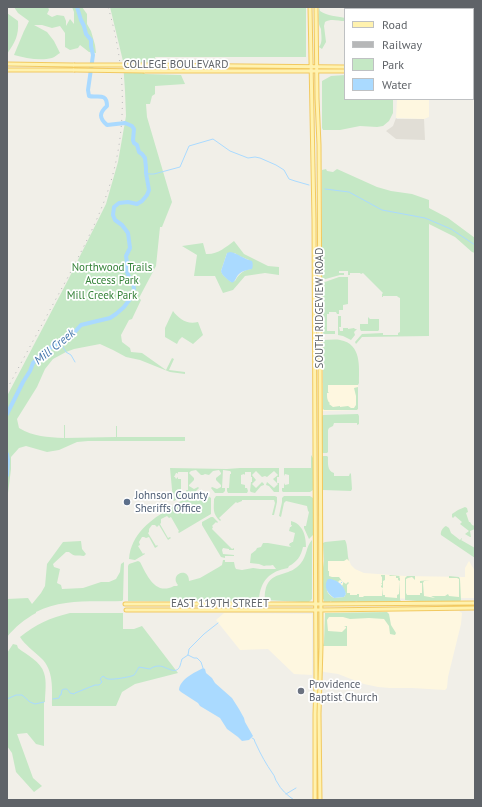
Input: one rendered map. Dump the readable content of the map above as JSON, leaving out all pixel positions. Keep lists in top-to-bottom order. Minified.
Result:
{"streets":{"main road":["COLLEGE BOULEVARD","SOUTH RIDGEVIEW ROAD","EAST 119TH STREET"]},"crossings":[["COLLEGE BOULEVARD","SOUTH RIDGEVIEW ROAD"],["SOUTH RIDGEVIEW ROAD","EAST 119TH STREET"]],"water":["Mill Creek"],"parks":["Northwood Trails Access Park","Mill Creek Park"],"places":["Johnson County Sheriffs Office","Providence Baptist Church"],"legend":["Road","Railway","Park","Water"]}
